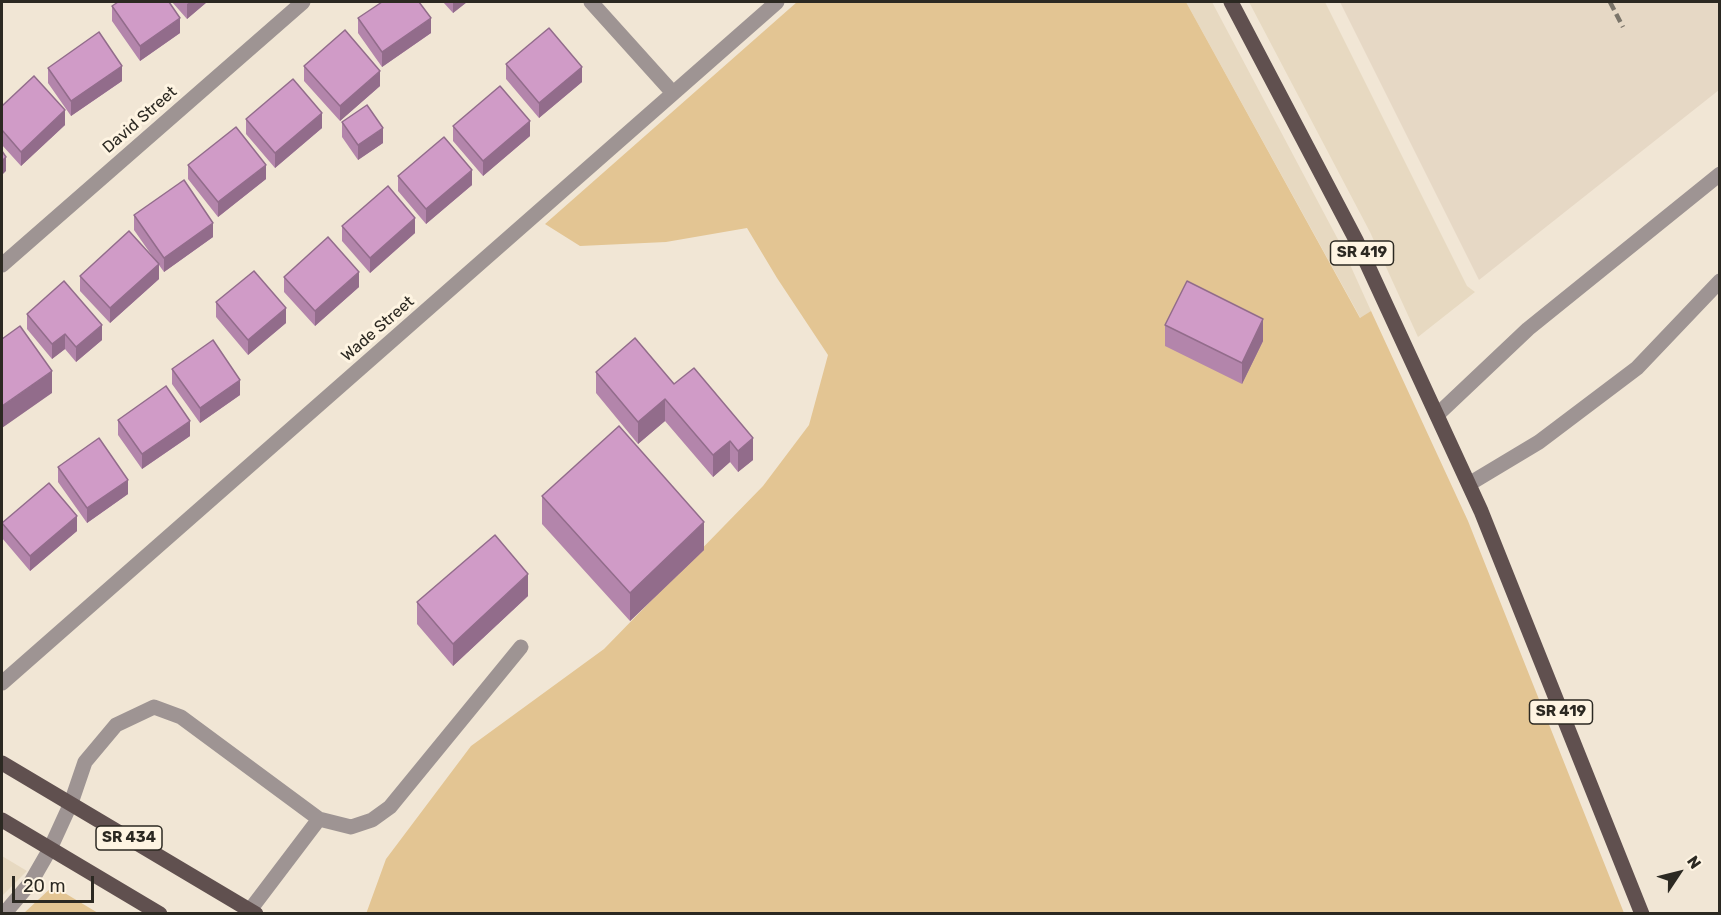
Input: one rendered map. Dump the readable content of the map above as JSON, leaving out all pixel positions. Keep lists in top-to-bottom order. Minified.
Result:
{"streets":{"main road":["SR 419","SR 434"],"street":["David Street","Wade Street"]},"scale_bar":"20 m","north":"top right"}
